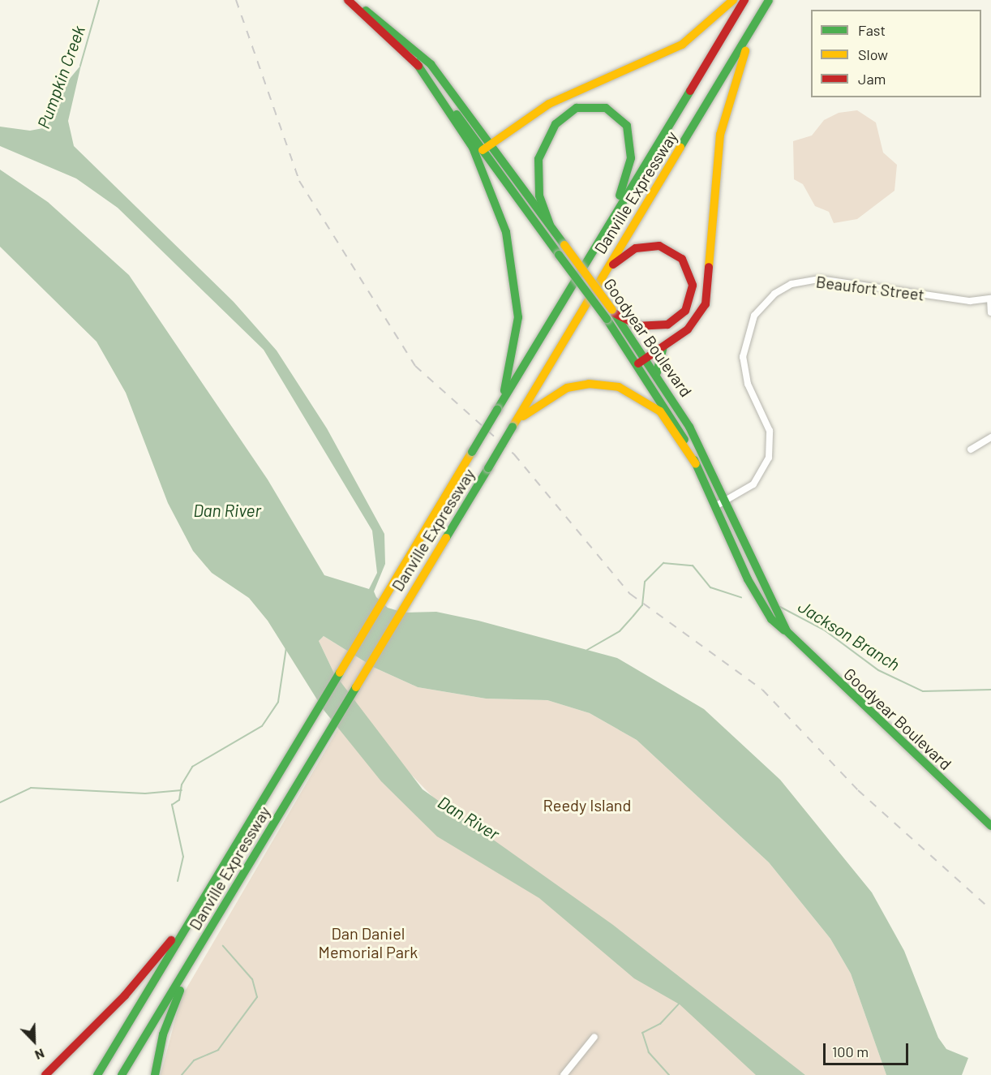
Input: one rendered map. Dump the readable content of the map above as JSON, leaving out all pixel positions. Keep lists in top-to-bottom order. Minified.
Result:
{"streets":{"main road":["Danville Expressway","Goodyear Boulevard"],"street":["Beaufort Street"]},"crossings":[["Beaufort Street","Goodyear Boulevard"]],"water":["Pumpkin Creek","Dan River","Jackson Branch"],"parks":["Reedy Island","Dan Daniel Memorial Park"],"legend":["Fast","Slow","Jam"],"scale_bar":"100 m","north":"bottom right"}
